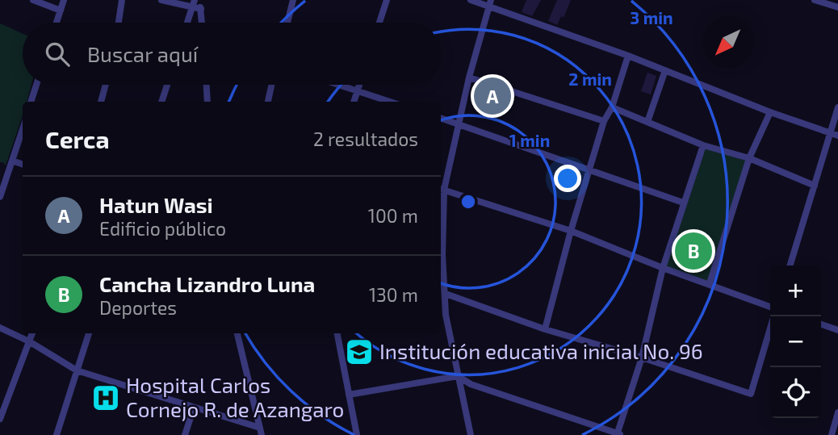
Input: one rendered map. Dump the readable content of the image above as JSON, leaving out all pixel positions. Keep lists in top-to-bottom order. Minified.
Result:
{"places":{"school or university":["Institución educativa inicial No. 96"],"hospital":["Hospital Carlos Cornejo R. de Azangaro"]},"north":"bottom left","page":{"search":"Buscar aquí","pins":["A","B"],"heading":["Cerca","2 resultados"],"list":[{"mark":"A","name":"Hatun Wasi","note":"Edificio público","value":"100 m"},{"mark":"B","name":"Cancha Lizandro Luna","note":"Deportes","value":"130 m"}],"map_buttons":["+","−"]},"rings":["3 min","2 min","1 min"]}
